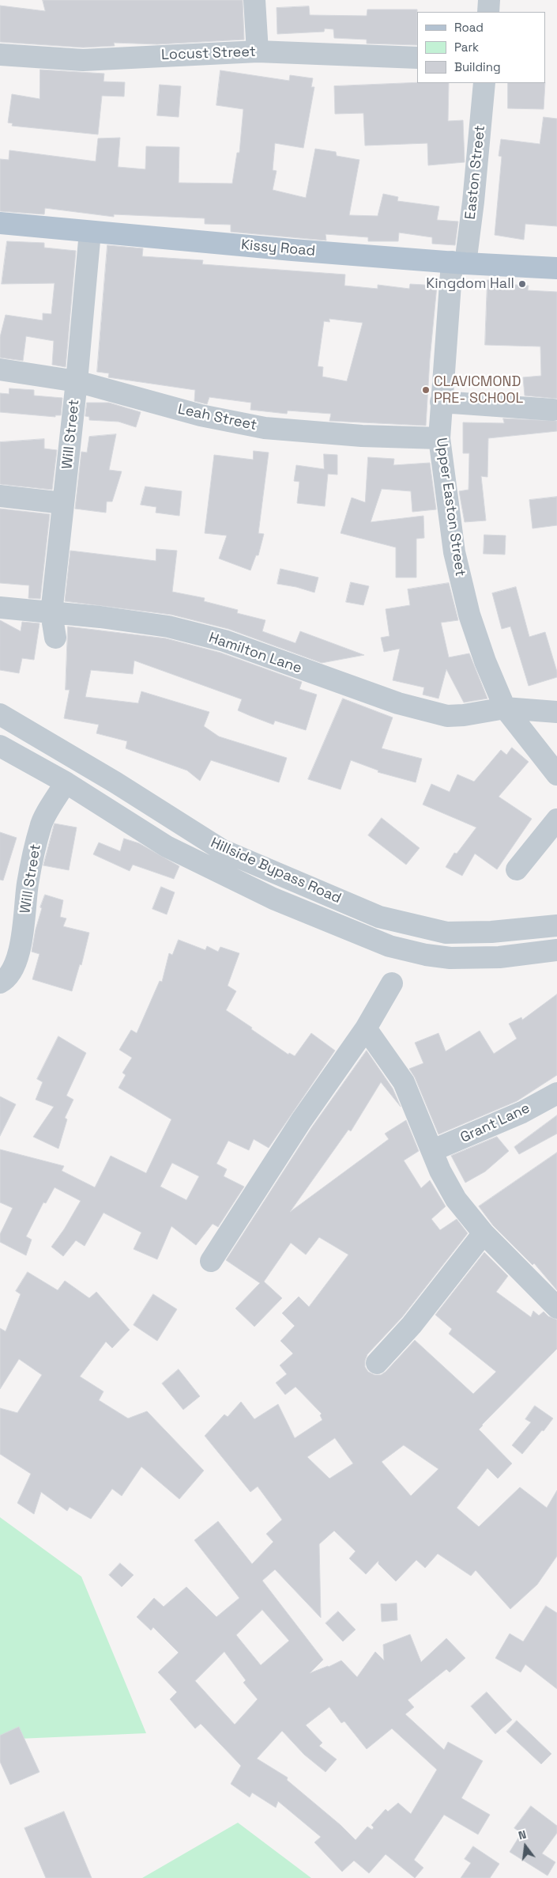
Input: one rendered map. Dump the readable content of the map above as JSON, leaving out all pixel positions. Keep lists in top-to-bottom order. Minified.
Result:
{"streets":{"main road":["Kissy Road"],"street":["Locust Street","Easton Street","Leah Street","Will Street","Upper Easton Street","Hamilton Lane","Hillside Bypass Road","Grant Lane"]},"crossings":[["Easton Street","Kissy Road"],["Easton Street","Upper Easton Street"],["Kissy Road","Will Street"],["Kissy Road","Upper Easton Street"],["Leah Street","Will Street"],["Leah Street","Upper Easton Street"],["Will Street","Hamilton Lane"],["Will Street","Hillside Bypass Road"],["Upper Easton Street","Hamilton Lane"]],"places":["Kingdom Hall","CLAVICMOND PRE- SCHOOL"],"legend":["Road","Park","Building"],"north":"top"}
